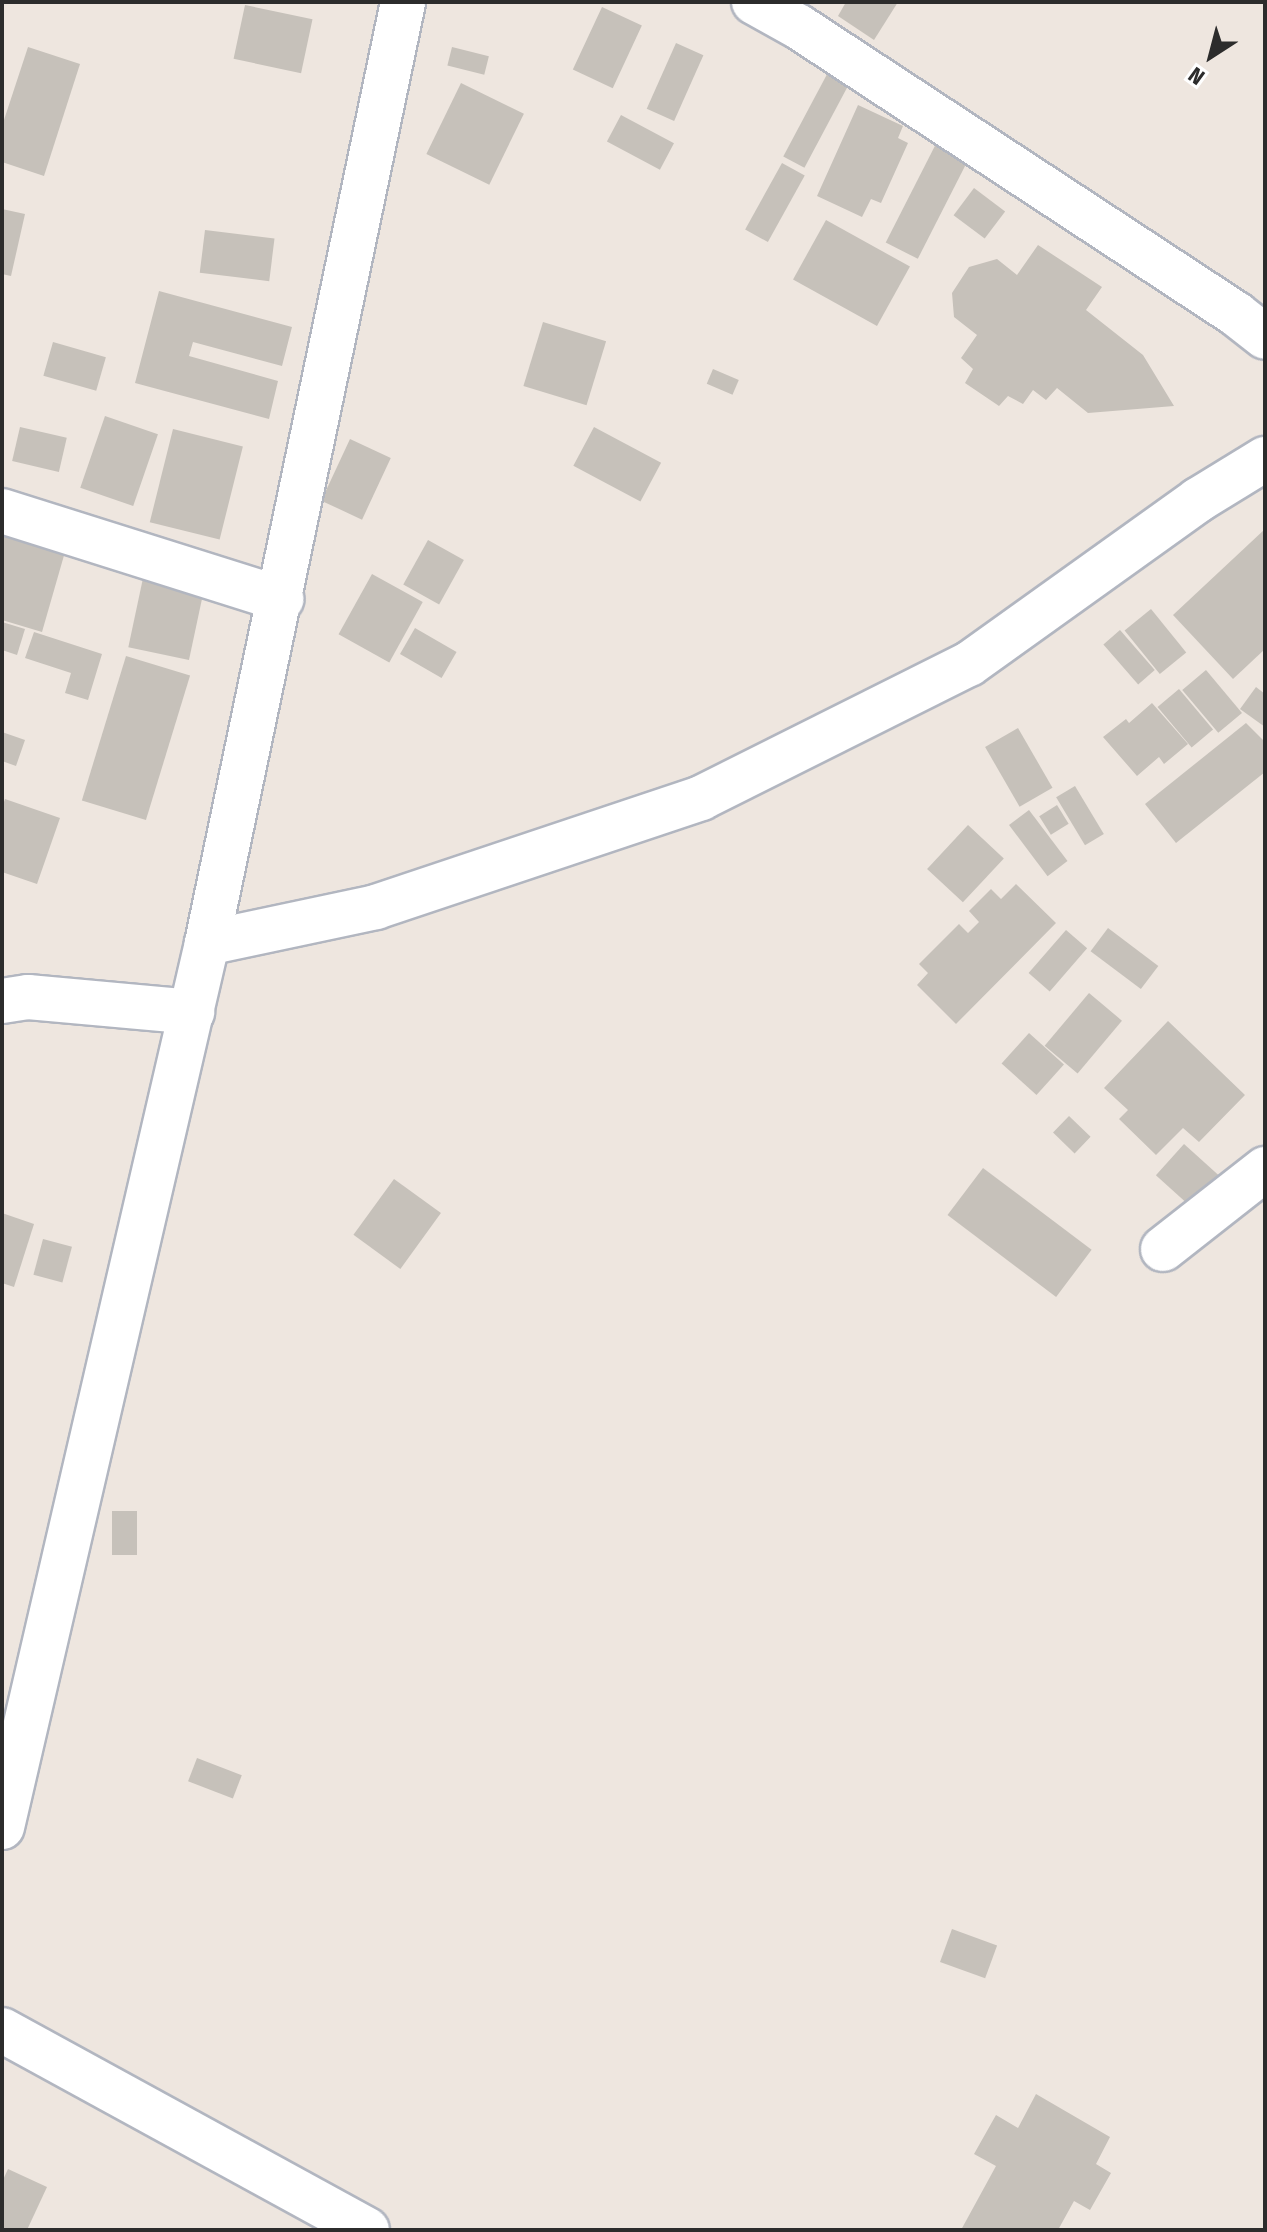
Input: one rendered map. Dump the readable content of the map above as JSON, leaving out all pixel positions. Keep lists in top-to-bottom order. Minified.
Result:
{"north":"bottom left"}
